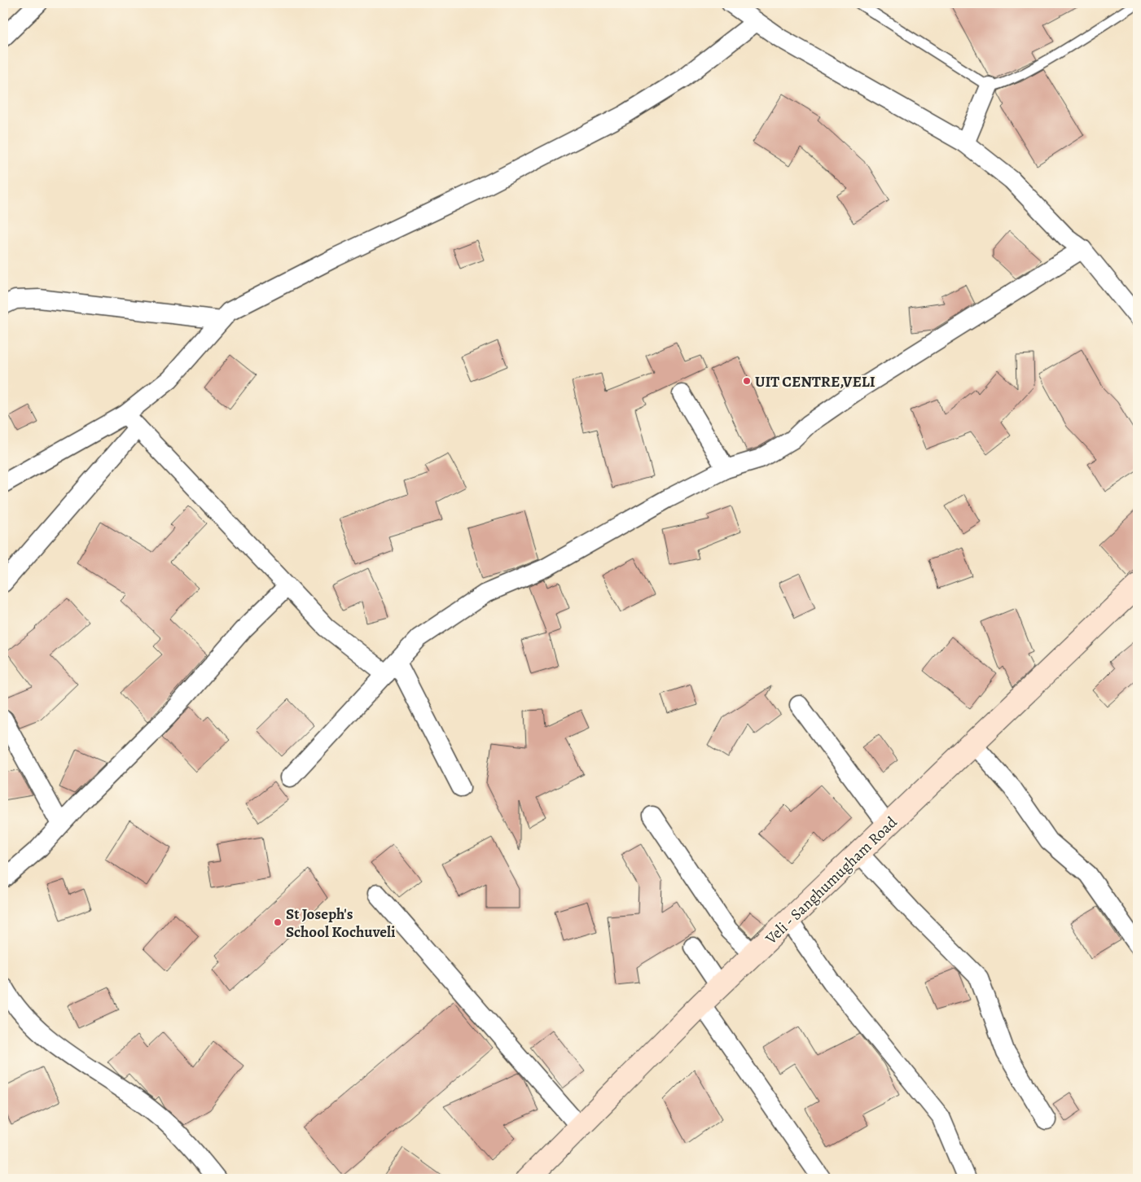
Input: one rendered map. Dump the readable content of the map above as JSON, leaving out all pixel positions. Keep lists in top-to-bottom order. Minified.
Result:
{"streets":{"main road":["Veli - Sanghumugham Road"]},"places":["UIT CENTRE,VELI","St Joseph's School Kochuveli"]}
